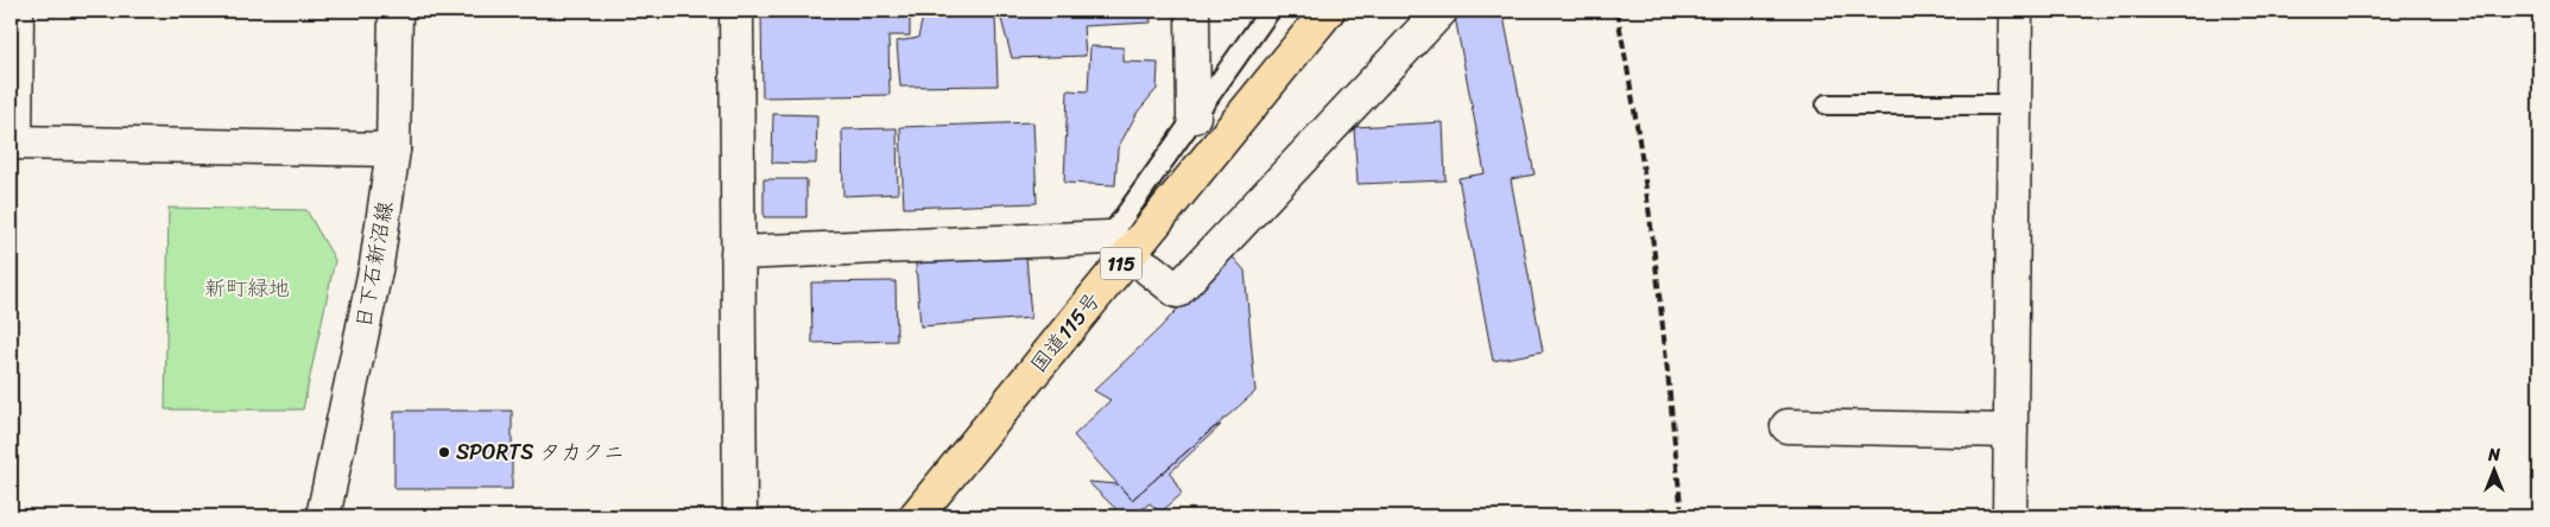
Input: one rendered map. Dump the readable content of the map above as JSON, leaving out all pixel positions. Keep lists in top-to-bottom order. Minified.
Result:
{"streets":{"highway":["115","国道115号"],"street":["日下石新沼線"]},"parks":["新町緑地"],"places":["SPORTS タカクニ"],"north":"top"}
